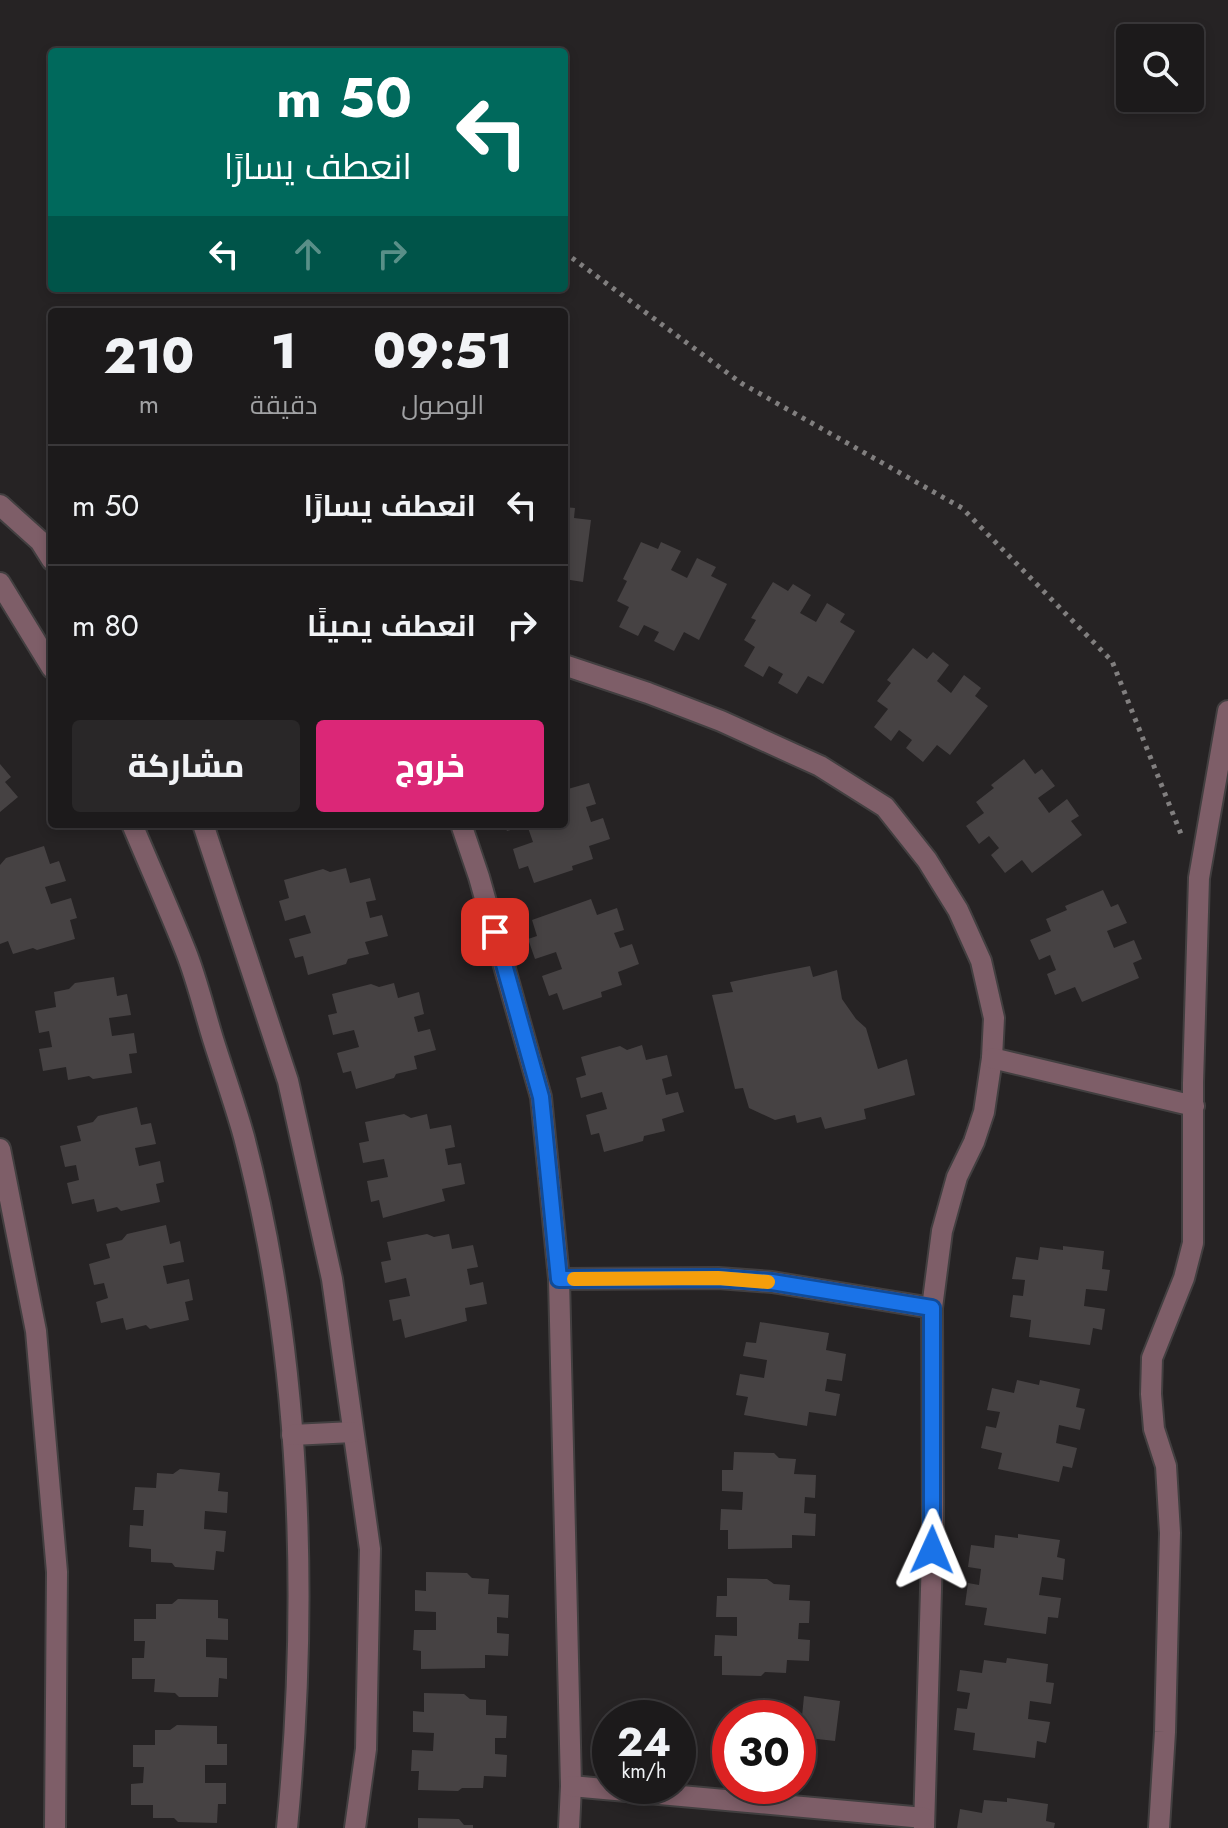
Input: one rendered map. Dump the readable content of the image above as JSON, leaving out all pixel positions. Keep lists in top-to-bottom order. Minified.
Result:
{"page":{"turn":["50 m","انعطف يسارًا"],"eta":["09:51","الوصول","1","دقيقة","210","m"],"list":[{"name":"انعطف يسارًا","value":"50 m"},{"name":"انعطف يمينًا","value":"80 m"}],"buttons":["خروج","مشاركة"],"speed":"24 km/h","limit":"30"}}
